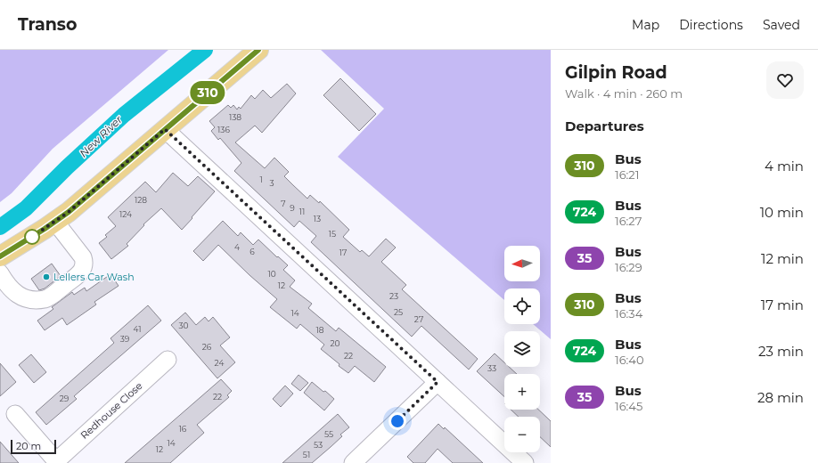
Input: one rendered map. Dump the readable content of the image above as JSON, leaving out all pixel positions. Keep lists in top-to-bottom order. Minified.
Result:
{"streets":{"street":["Redhouse Close"]},"water":["New River"],"places":["Lellers Car Wash"],"lines":["bus line 310"],"house_numbers":["138","136","1","3","128","7","9","11","124","13","15","4","6","17","10","12","23","25","14","27","30","41","18","39","20","26","22","24","33","22","29","16","55","14","53","12","51"],"scale_bar":"20 m","north":"left","page":{"header":"Transo","nav":["Map","Directions","Saved"],"on_map":"310","heading":[["Gilpin Road","Walk · 4 min · 260 m"],"Departures"],"list":[{"mark":"310","name":"Bus","note":"16:21","value":"4 min"},{"mark":"724","name":"Bus","note":"16:27","value":"10 min"},{"mark":"35","name":"Bus","note":"16:29","value":"12 min"},{"mark":"310","name":"Bus","note":"16:34","value":"17 min"},{"mark":"724","name":"Bus","note":"16:40","value":"23 min"},{"mark":"35","name":"Bus","note":"16:45","value":"28 min"}],"map_buttons":["+","−"],"scale":"20 m"}}
